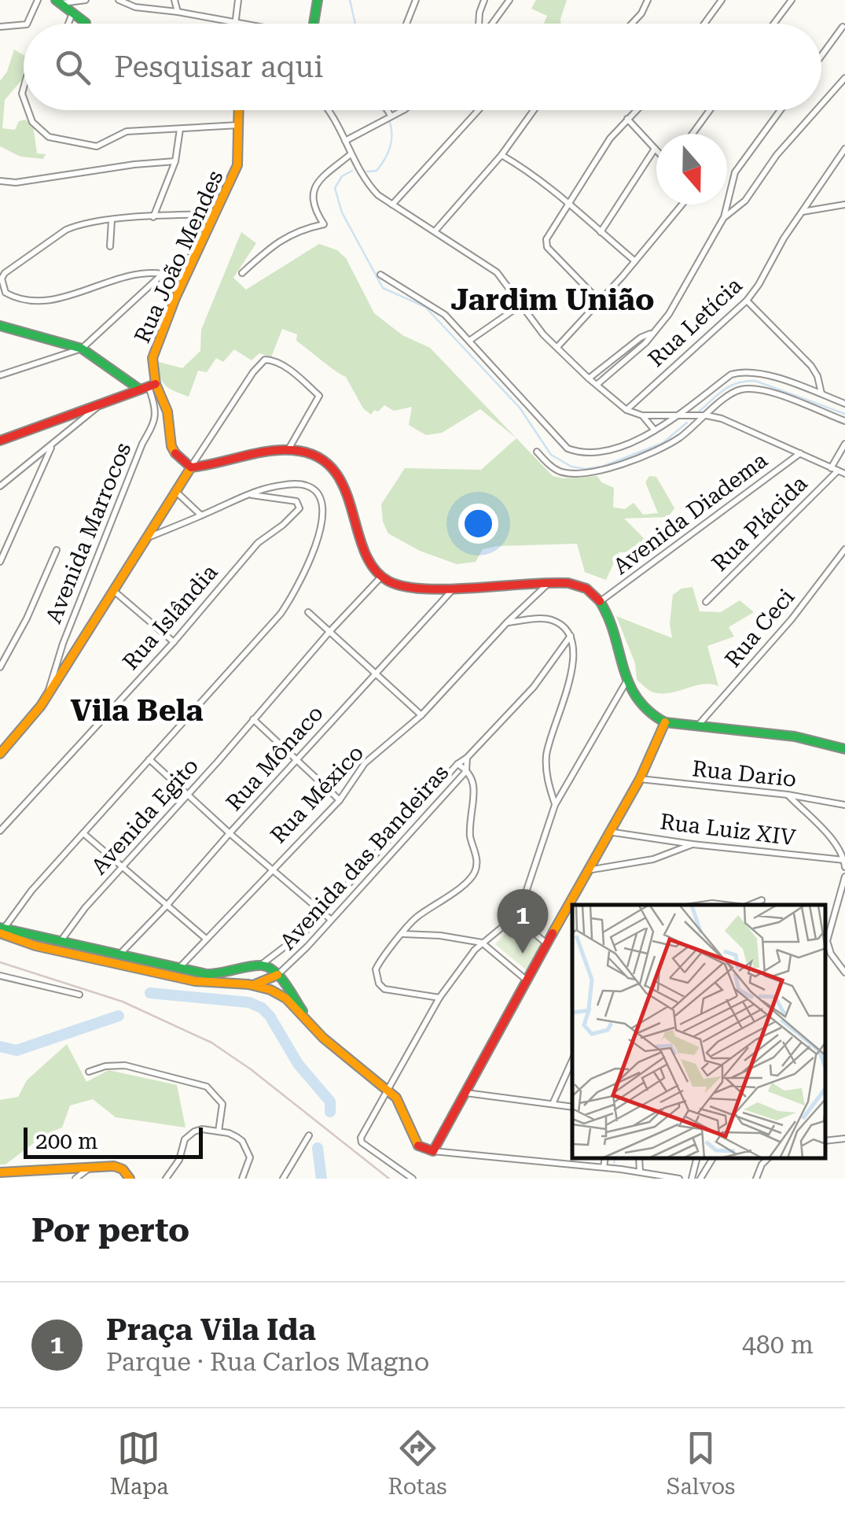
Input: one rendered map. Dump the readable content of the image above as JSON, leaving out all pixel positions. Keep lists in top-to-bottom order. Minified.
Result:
{"streets":{"street":["Rua João Mendes","Rua Letícia","Avenida Diadema","Rua Plácida","Avenida Marrocos","Rua Islândia","Rua Ceci","Rua Mônaco","Rua Dario","Rua México","Avenida Egito","Rua Luiz XIV","Avenida das Bandeiras"]},"crossings":[["Rua João Mendes","Avenida Marrocos"]],"districts":["Jardim União","Vila Bela"],"scale_bar":"200 m","north":"bottom","page":{"search":"Pesquisar aqui","pins":"1","scale":"200 m","heading":"Por perto","list":[{"mark":"1","name":"Praça Vila Ida","note":"Parque · Rua Carlos Magno","value":"480 m"}],"nav":["Mapa","Rotas","Salvos"]}}
